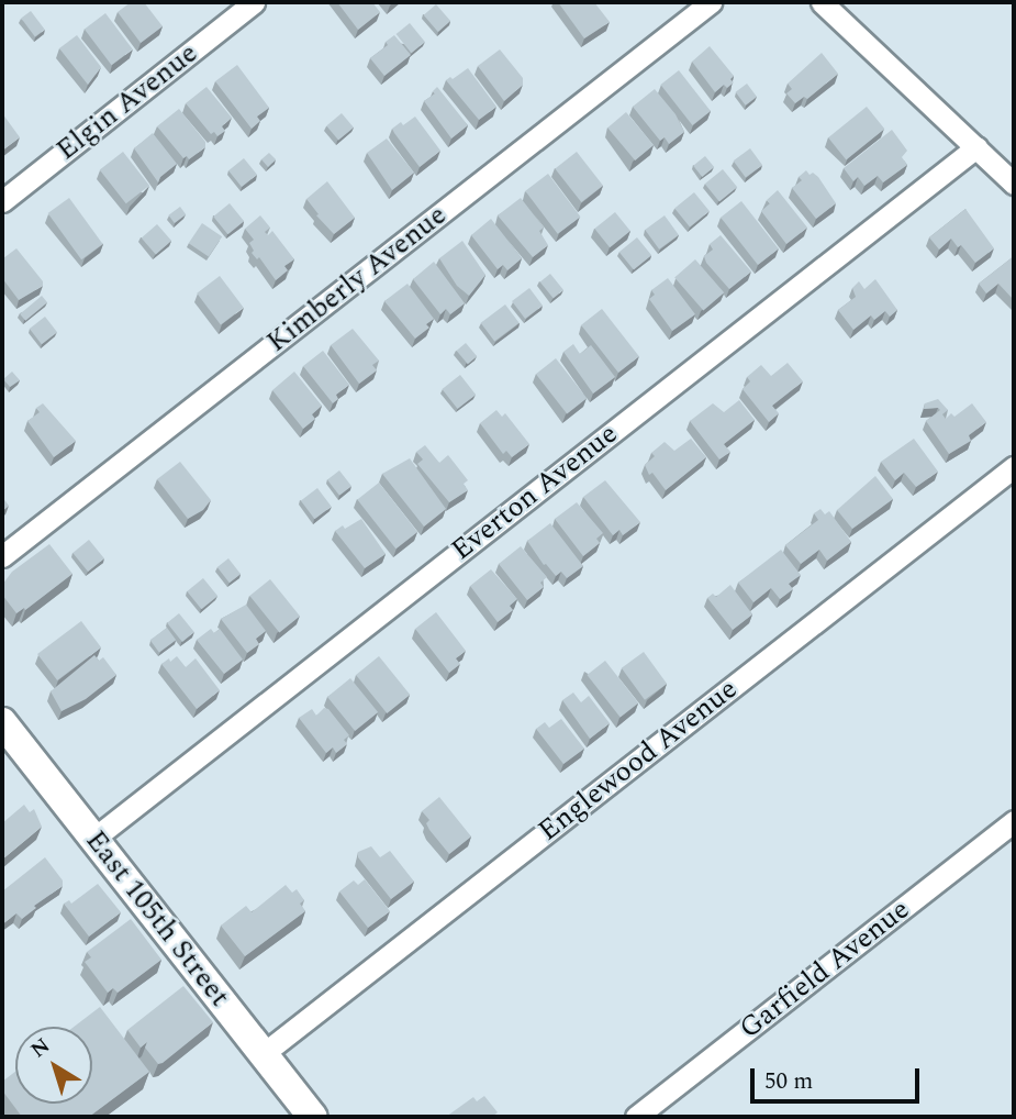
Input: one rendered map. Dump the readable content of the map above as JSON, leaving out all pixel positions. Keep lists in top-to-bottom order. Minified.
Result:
{"streets":{"main road":["East 105th Street"],"street":["Elgin Avenue","Kimberly Avenue","Everton Avenue","Englewood Avenue","Garfield Avenue"]},"crossings":[["Everton Avenue","East 105th Street"],["Englewood Avenue","East 105th Street"]],"scale_bar":"50 m","north":"top left"}
